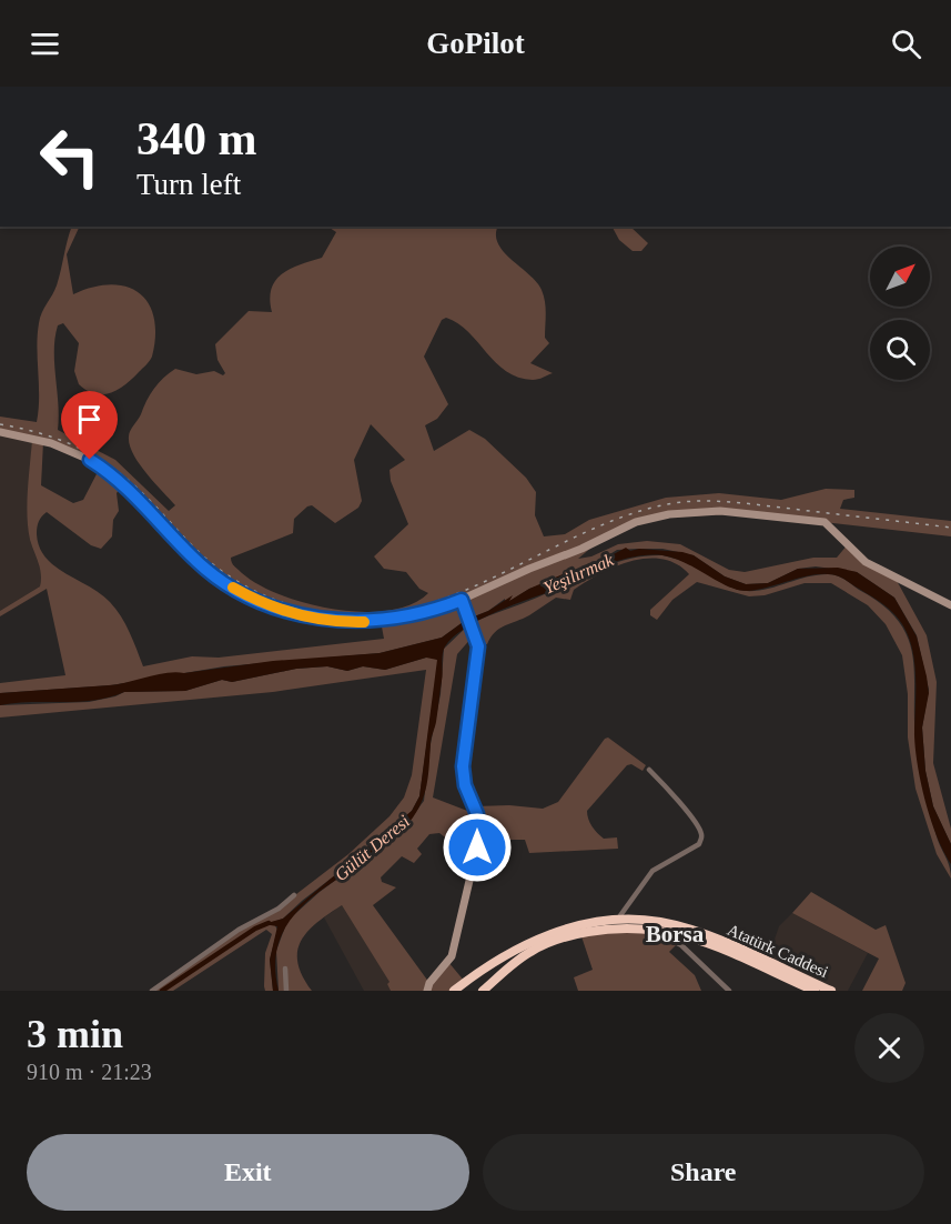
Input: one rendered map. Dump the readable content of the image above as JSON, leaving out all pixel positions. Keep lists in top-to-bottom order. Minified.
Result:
{"streets":{"highway":["Atatürk Caddesi"]},"districts":["Borsa"],"water":["Yeşilırmak","Gülüt Deresi"],"north":"top right","page":{"header":"GoPilot","turn":["340 m","Turn left"],"heading":["3 min","910 m · 21:23"],"buttons":["Exit","Share"]}}
